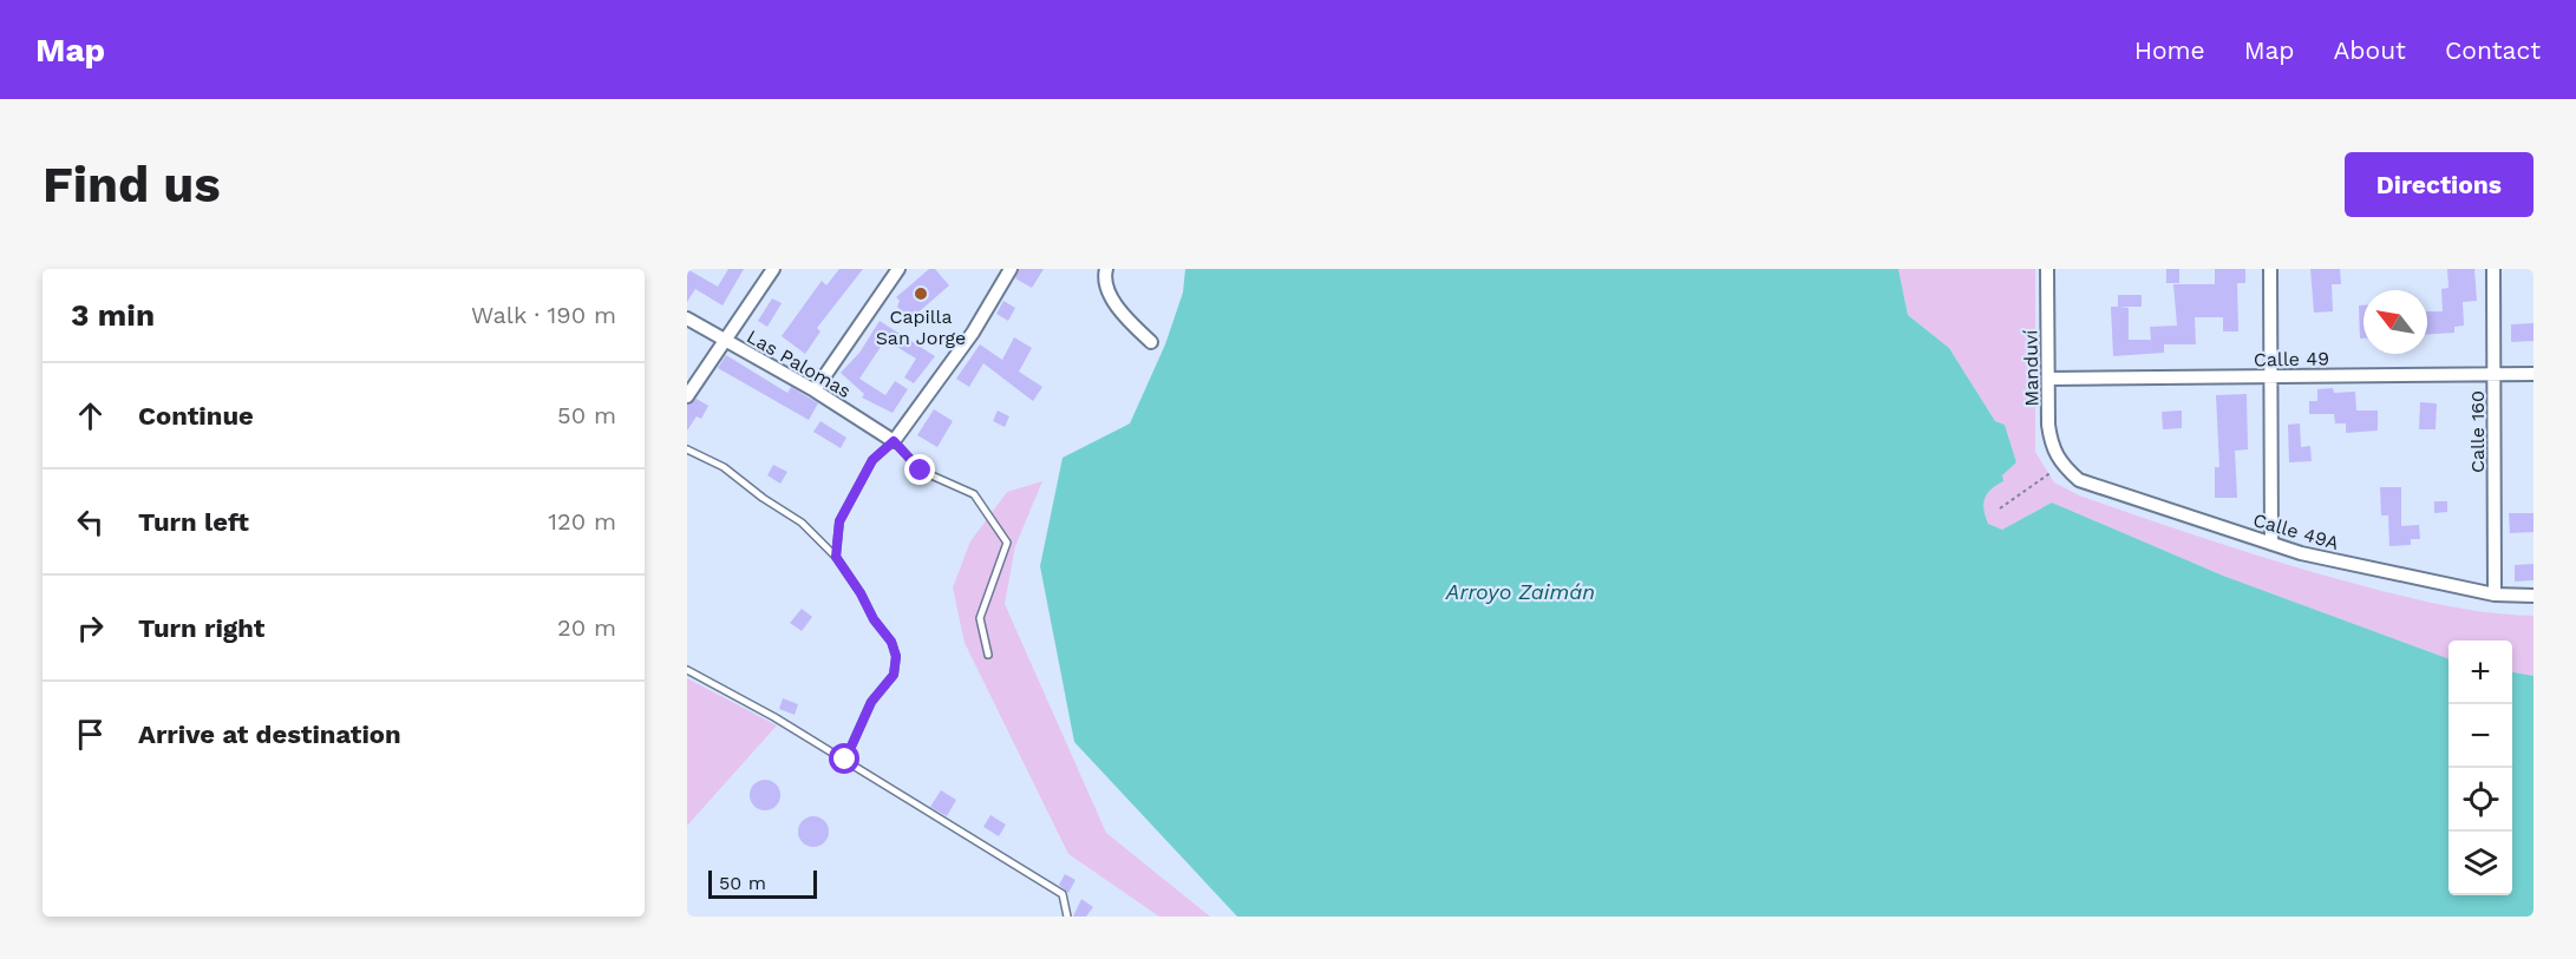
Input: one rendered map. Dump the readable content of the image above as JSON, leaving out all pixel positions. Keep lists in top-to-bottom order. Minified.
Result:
{"streets":{"street":["Calle 49","Las Palomas","Manduví","Calle 160","Calle 49A"]},"crossings":[["Calle 49","Manduví"],["Calle 49","Calle 160"],["Manduví","Calle 49A"],["Calle 160","Calle 49A"]],"water":["Arroyo Zaimán"],"places":["Capilla San Jorge"],"scale_bar":"50 m","north":"top left","page":{"header":"Map","nav":["Home","Map","About","Contact"],"buttons":"Directions","title":"Find us","heading":["3 min","Walk · 190 m"],"list":[["Continue","50 m"],["Turn left","120 m"],["Turn right","20 m"],"Arrive at destination"],"map_buttons":["+","−"],"scale":"50 m"}}
